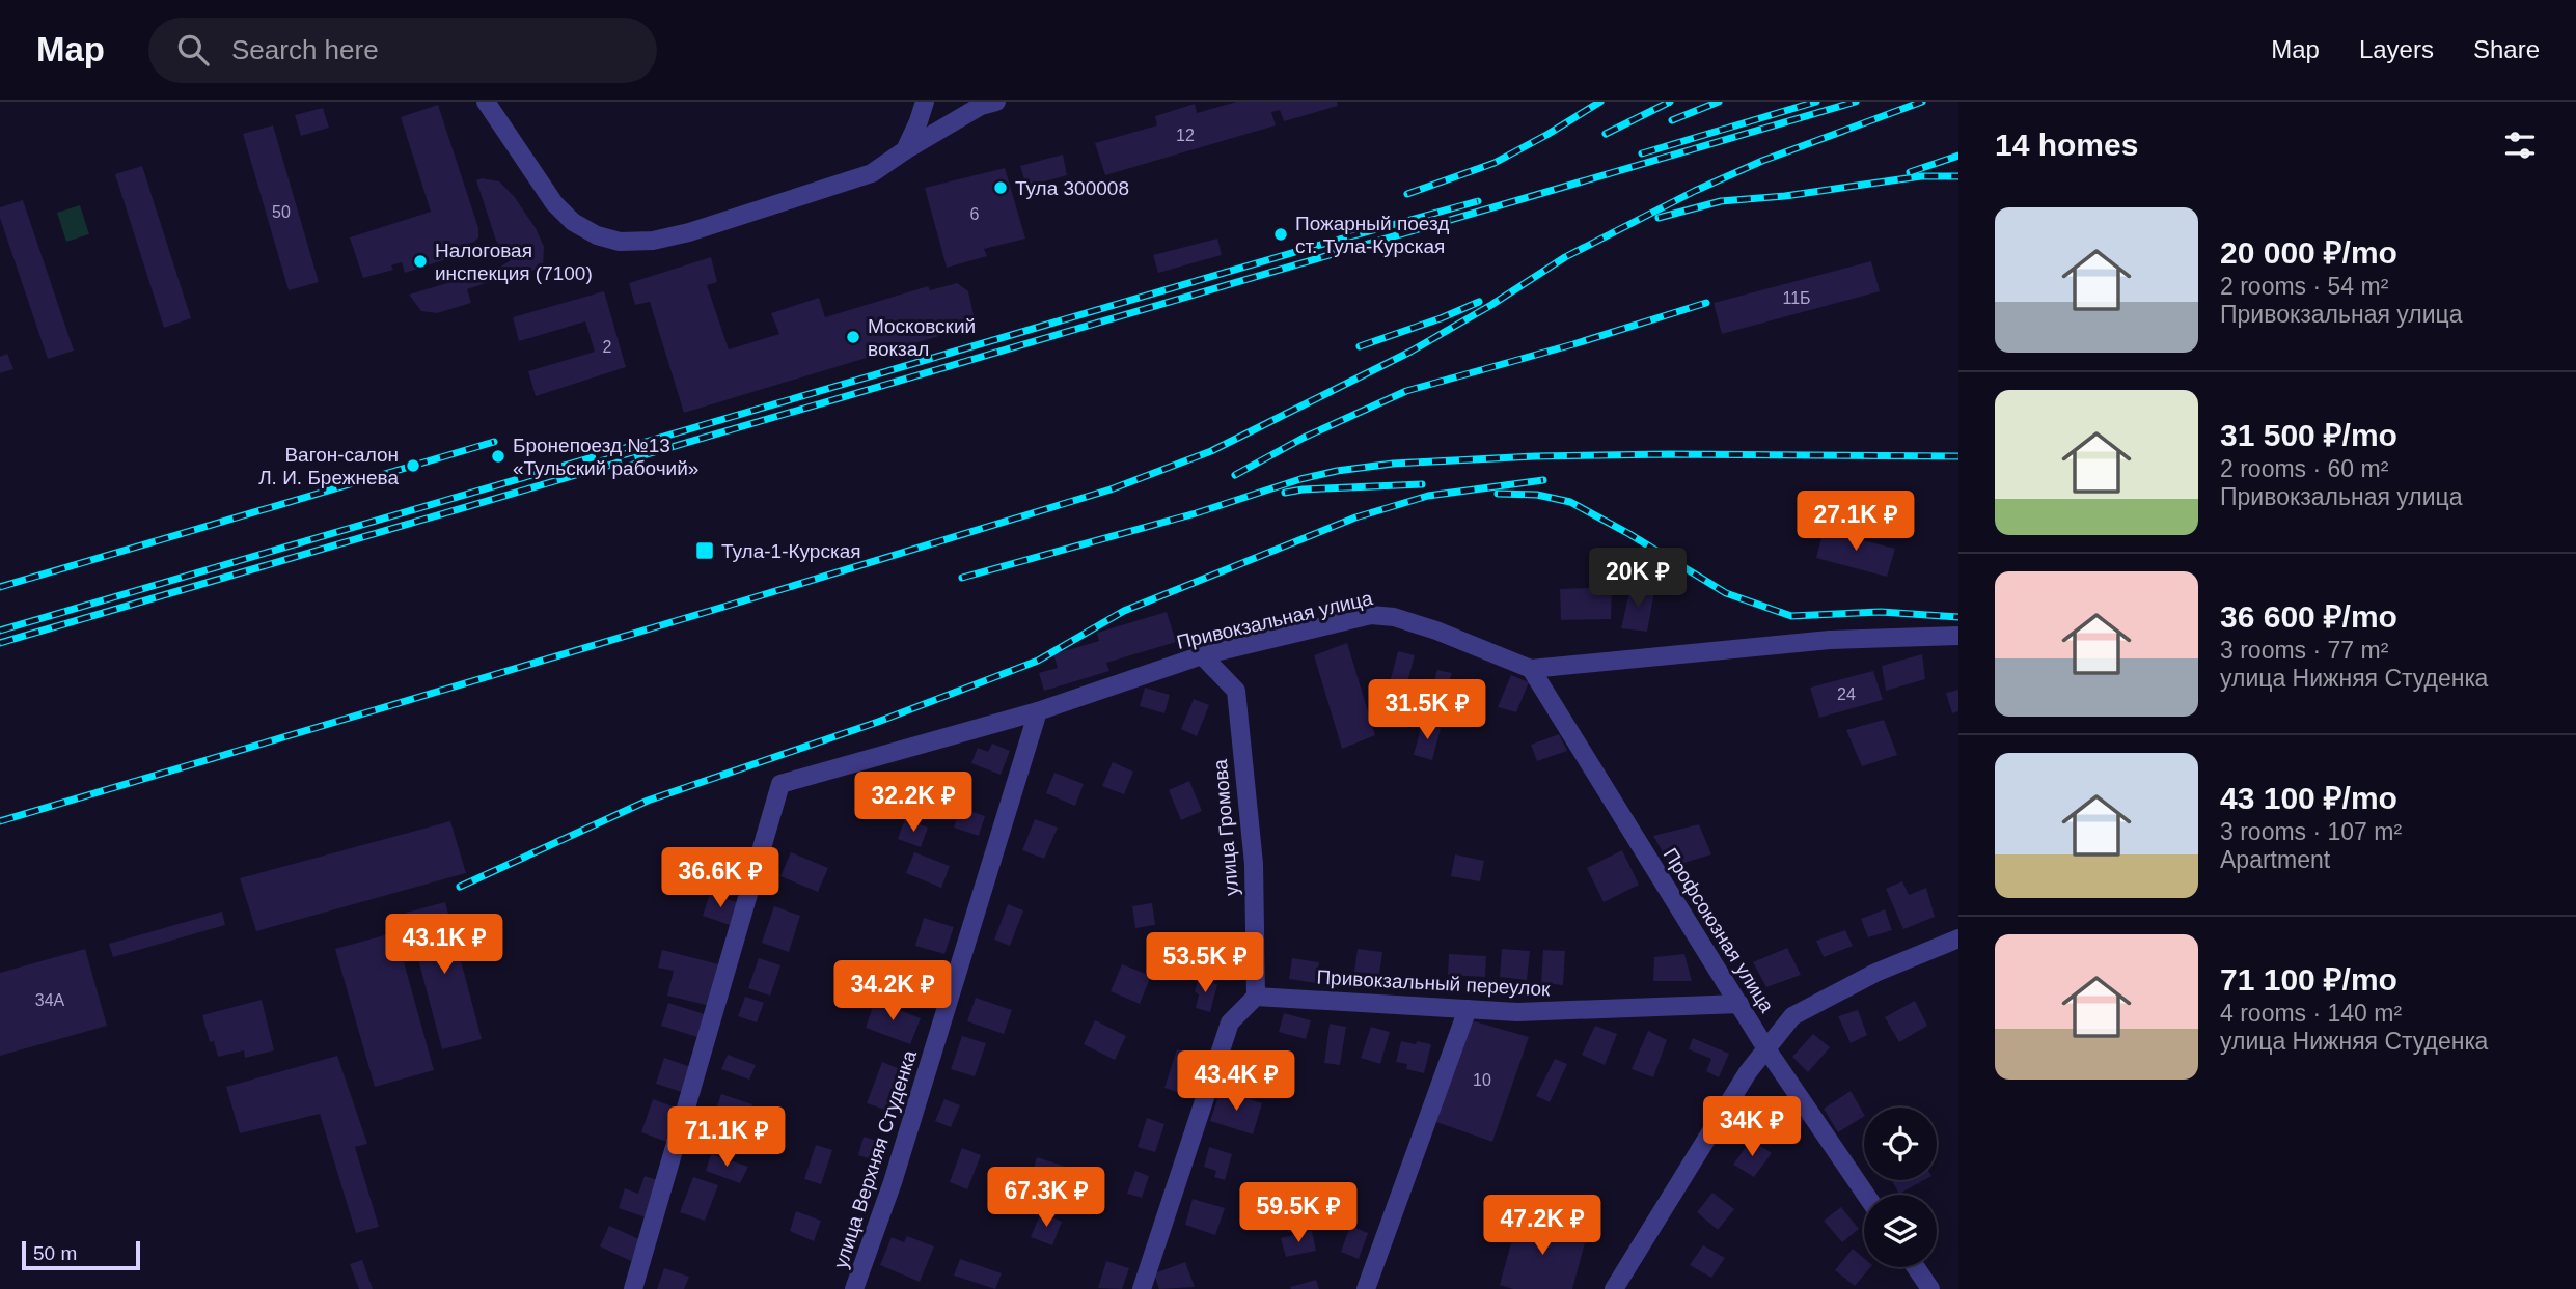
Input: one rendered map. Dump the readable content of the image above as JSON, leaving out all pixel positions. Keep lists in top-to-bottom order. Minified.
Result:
{"streets":{"street":["Привокзальная улица","улица Громова","Профсоюзная улица","Привокзальный переулок","улица Верхняя Cтуденка"]},"crossings":[["Привокзальная улица","улица Громова"],["Привокзальная улица","Профсоюзная улица"],["Привокзальная улица","улица Верхняя Cтуденка"],["улица Громова","Привокзальный переулок"],["Профсоюзная улица","Привокзальный переулок"]],"places":{"other":["Тула 300008","Пожарный поезд ст. Тула-Курская","Налоговая инспекция (7100)","Московский вокзал","Бронепоезд №13 «Тульский рабочий»","Вагон-салон Л. И. Брежнева"],"transit":["Тула-1-Курская"]},"house_numbers":["12","50","6","11Б","2","24","34А","10"],"scale_bar":"50 m","page":{"header":"Map","search":"Search here","nav":["Map","Layers","Share"],"heading":"14 homes","list":[{"name":"20 000 ₽/mo","note":"2 rooms · 54 m² · Привокзальная улица"},{"name":"31 500 ₽/mo","note":"2 rooms · 60 m² · Привокзальная улица"},{"name":"36 600 ₽/mo","note":"3 rooms · 77 m² · улица Нижняя Cтуденкa"},{"name":"43 100 ₽/mo","note":"3 rooms · 107 m² · Apartment"},{"name":"71 100 ₽/mo","note":"4 rooms · 140 m² · улица Нижняя Cтуденкa"}],"price":["27.1K ₽","20K ₽","31.5K ₽","32.2K ₽","36.6K ₽","43.1K ₽","53.5K ₽","34.2K ₽","43.4K ₽","34K ₽","71.1K ₽","67.3K ₽","59.5K ₽","47.2K ₽"],"scale":"50 m"}}
